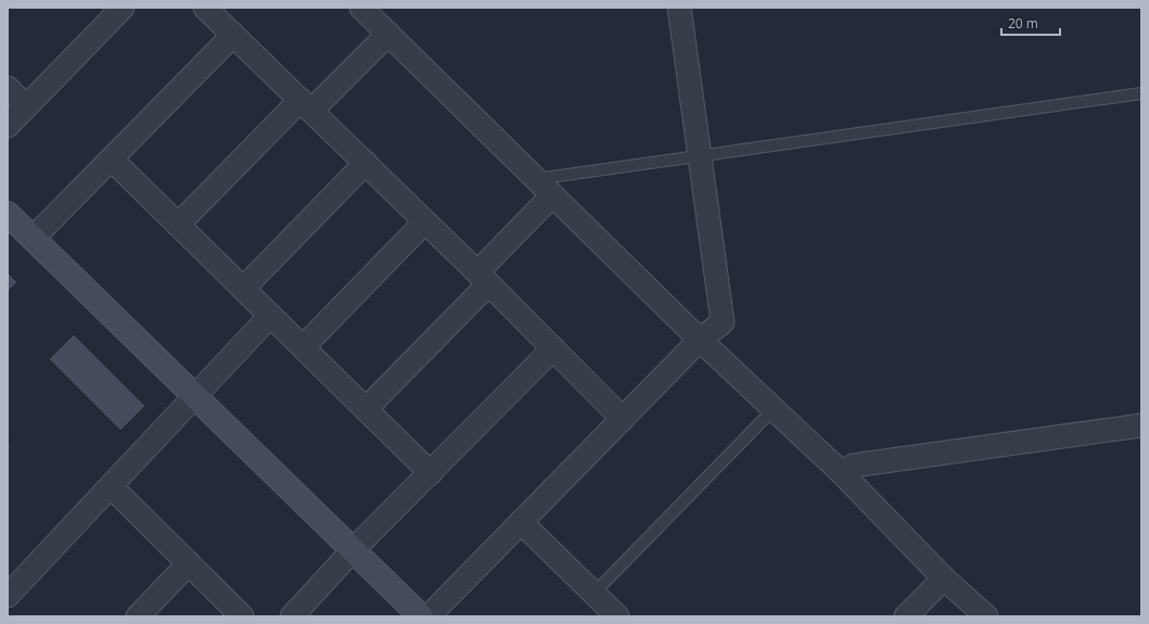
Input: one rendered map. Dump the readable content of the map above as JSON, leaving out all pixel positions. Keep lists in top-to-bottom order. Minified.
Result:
{"scale_bar":"20 m"}
